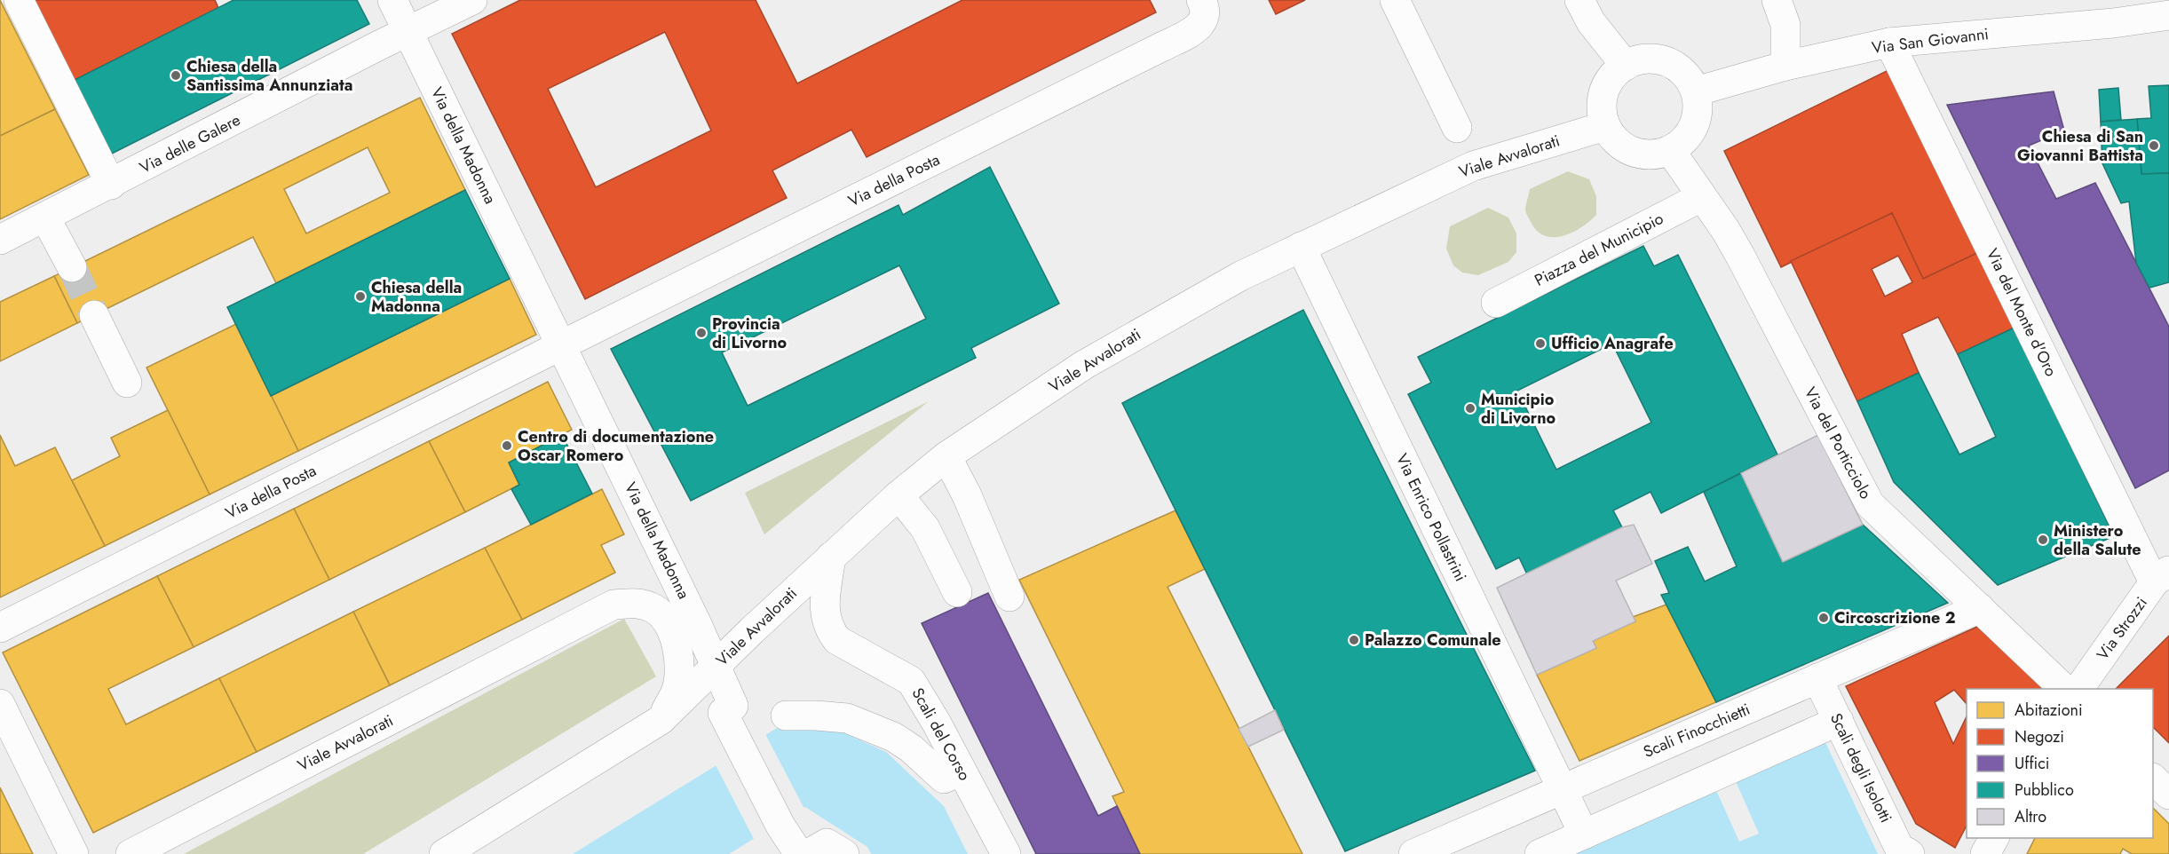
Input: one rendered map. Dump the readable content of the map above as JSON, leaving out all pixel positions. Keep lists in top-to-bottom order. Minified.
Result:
{"streets":{"street":["Via San Giovanni","Via delle Galere","Via della Madonna","Viale Avvalorati","Via della Posta","Piazza del Municipio","Via del Monte d'Oro","Via del Porticciolo","Via Enrico Pollastrini","Via Strozzi","Scali Finocchietti","Scali del Corso","Scali degli Isolotti"]},"crossings":[["Via San Giovanni","Viale Avvalorati"],["Via San Giovanni","Via del Monte d'Oro"],["Via San Giovanni","Via del Porticciolo"],["Via delle Galere","Via della Madonna"],["Via della Madonna","Viale Avvalorati"],["Via della Madonna","Via della Posta"],["Viale Avvalorati","Via del Porticciolo"],["Viale Avvalorati","Via Enrico Pollastrini"],["Viale Avvalorati","Scali del Corso"],["Piazza del Municipio","Via del Porticciolo"],["Via del Monte d'Oro","Via Strozzi"],["Via del Porticciolo","Scali Finocchietti"],["Via Enrico Pollastrini","Scali Finocchietti"],["Scali Finocchietti","Scali degli Isolotti"]],"places":["Chiesa della Santissima Annunziata","Chiesa di San Giovanni Battista","Chiesa della Madonna","Provincia di Livorno","Ufficio Anagrafe","Municipio di Livorno","Centro di documentazione Oscar Romero","Ministero della Salute","Circoscrizione 2","Palazzo Comunale"],"legend":["Abitazioni","Negozi","Uffici","Pubblico","Altro"]}
